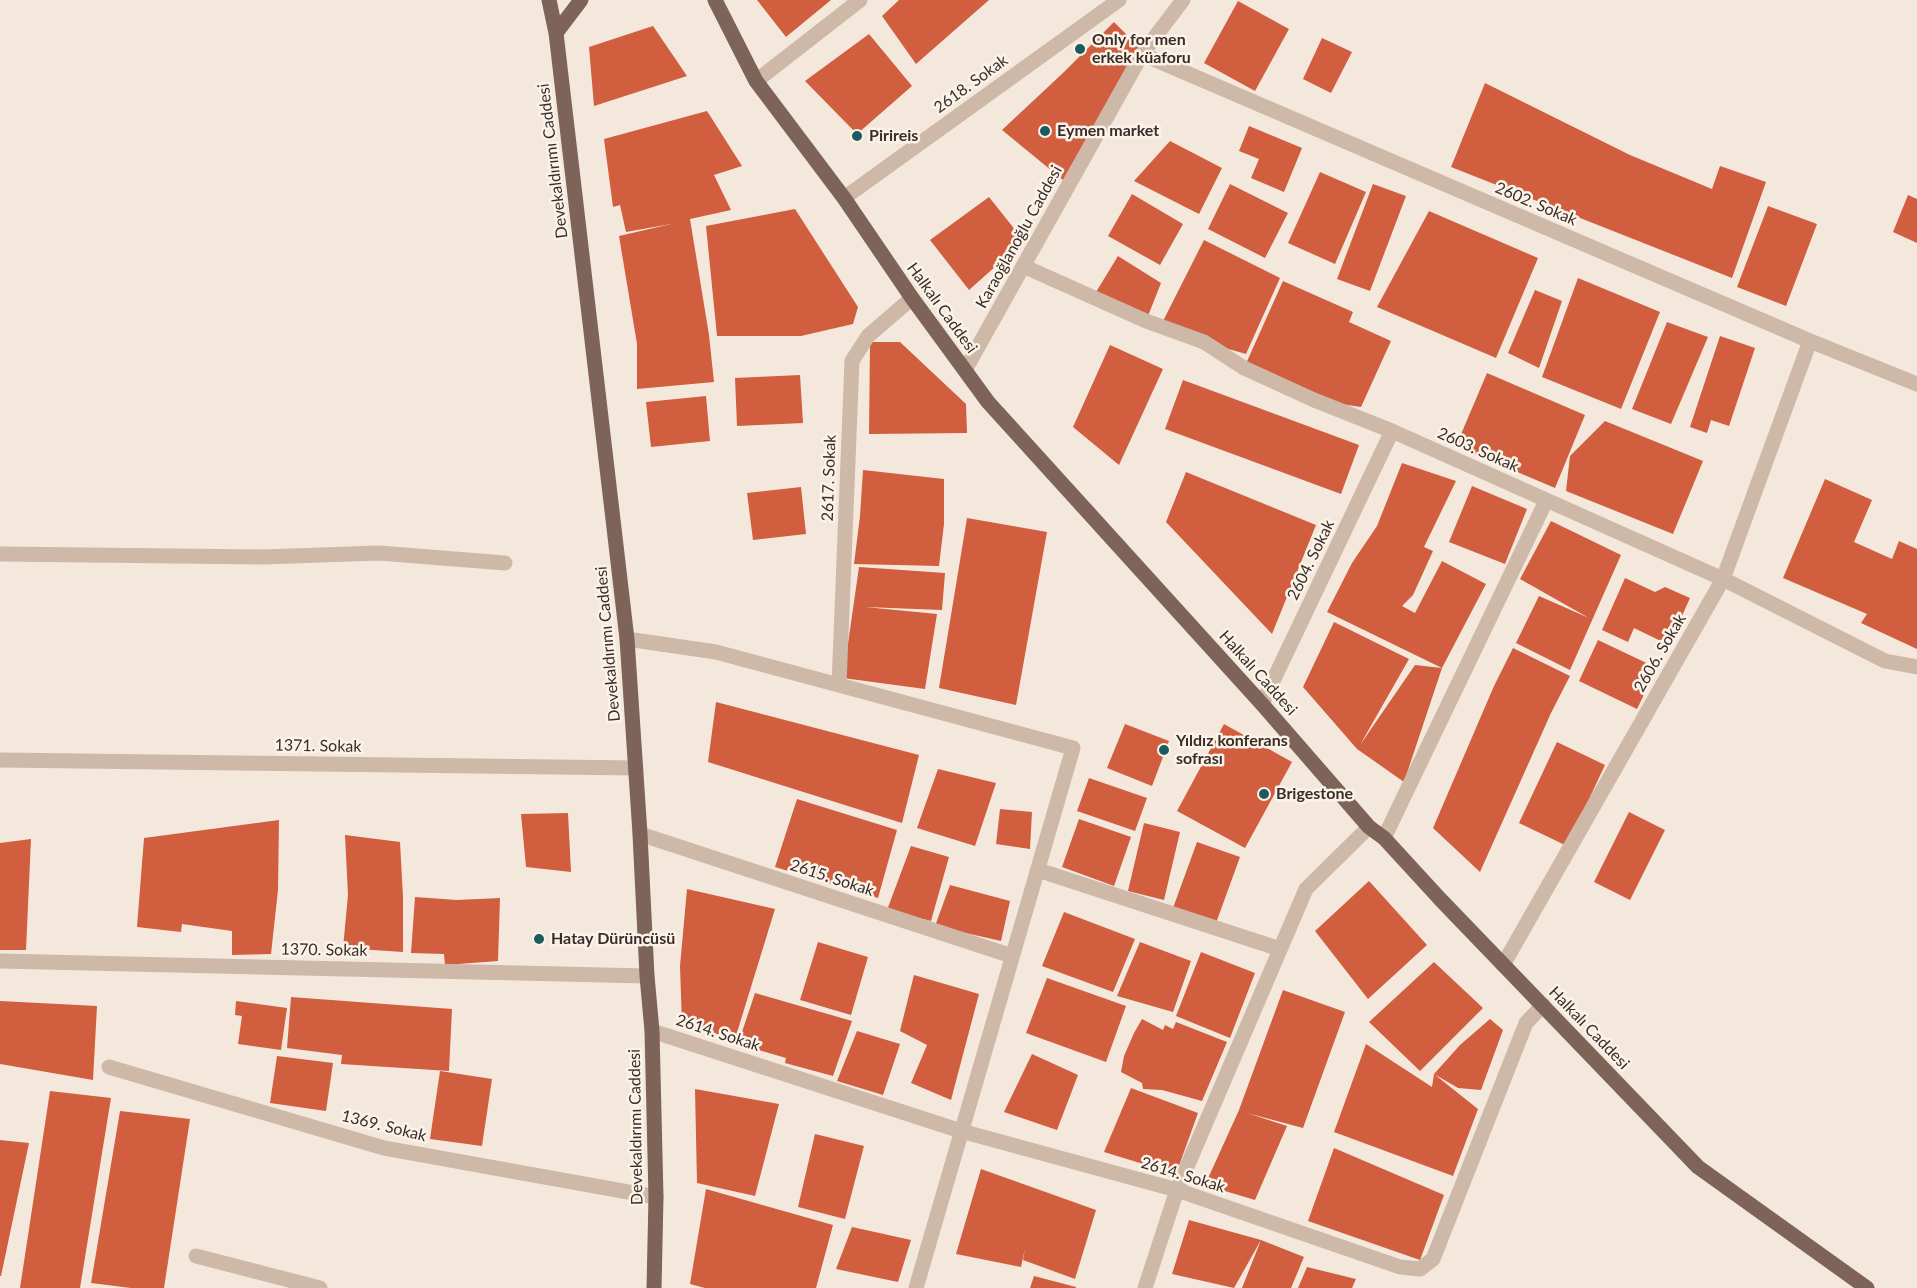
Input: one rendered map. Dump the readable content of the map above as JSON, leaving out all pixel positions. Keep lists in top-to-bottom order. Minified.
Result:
{"streets":{"main road":["Devekaldırımı Caddesi","Halkalı Caddesi"],"street":["2618. Sokak","2602. Sokak","Karaoğlanoğlu Caddesi","2603. Sokak","2617. Sokak","2604. Sokak","2606. Sokak","1371. Sokak","2615. Sokak","1370. Sokak","2614. Sokak","1369. Sokak"]},"crossings":[["2618. Sokak","Halkalı Caddesi"],["Devekaldırımı Caddesi","1371. Sokak"],["Devekaldırımı Caddesi","2615. Sokak"],["Devekaldırımı Caddesi","1370. Sokak"],["Devekaldırımı Caddesi","2614. Sokak"],["Devekaldırımı Caddesi","1369. Sokak"],["2602. Sokak","Karaoğlanoğlu Caddesi"],["2602. Sokak","2606. Sokak"],["Karaoğlanoğlu Caddesi","Halkalı Caddesi"],["Karaoğlanoğlu Caddesi","2603. Sokak"],["Halkalı Caddesi","2617. Sokak"],["Halkalı Caddesi","2604. Sokak"],["Halkalı Caddesi","2606. Sokak"],["Halkalı Caddesi","2614. Sokak"],["2603. Sokak","2604. Sokak"],["2603. Sokak","2606. Sokak"]],"places":["Only for men erkek küaforu","Eymen market","Pirireis","Yıldız konferans sofrası","Brigestone","Hatay Dürüncüsü"]}
